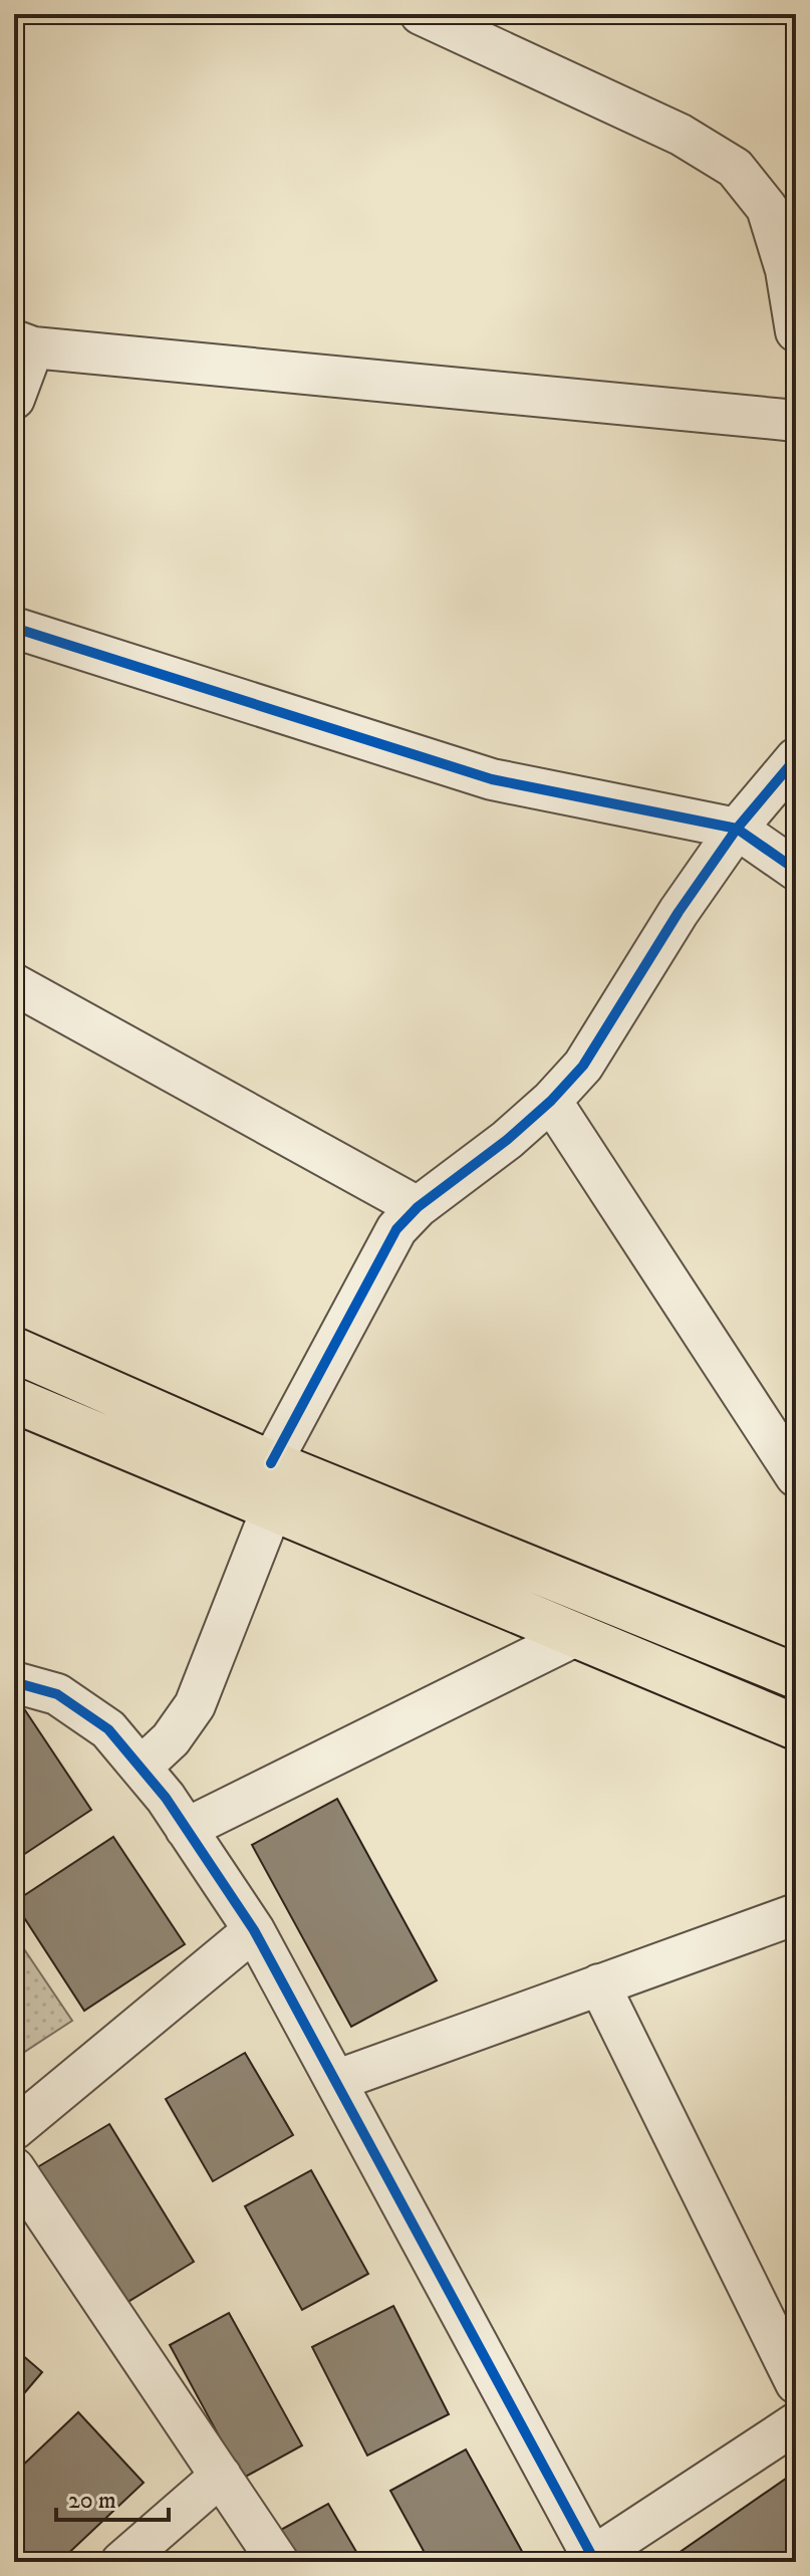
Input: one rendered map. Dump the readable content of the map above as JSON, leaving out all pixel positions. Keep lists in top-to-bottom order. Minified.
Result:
{"scale_bar":"20 m"}
